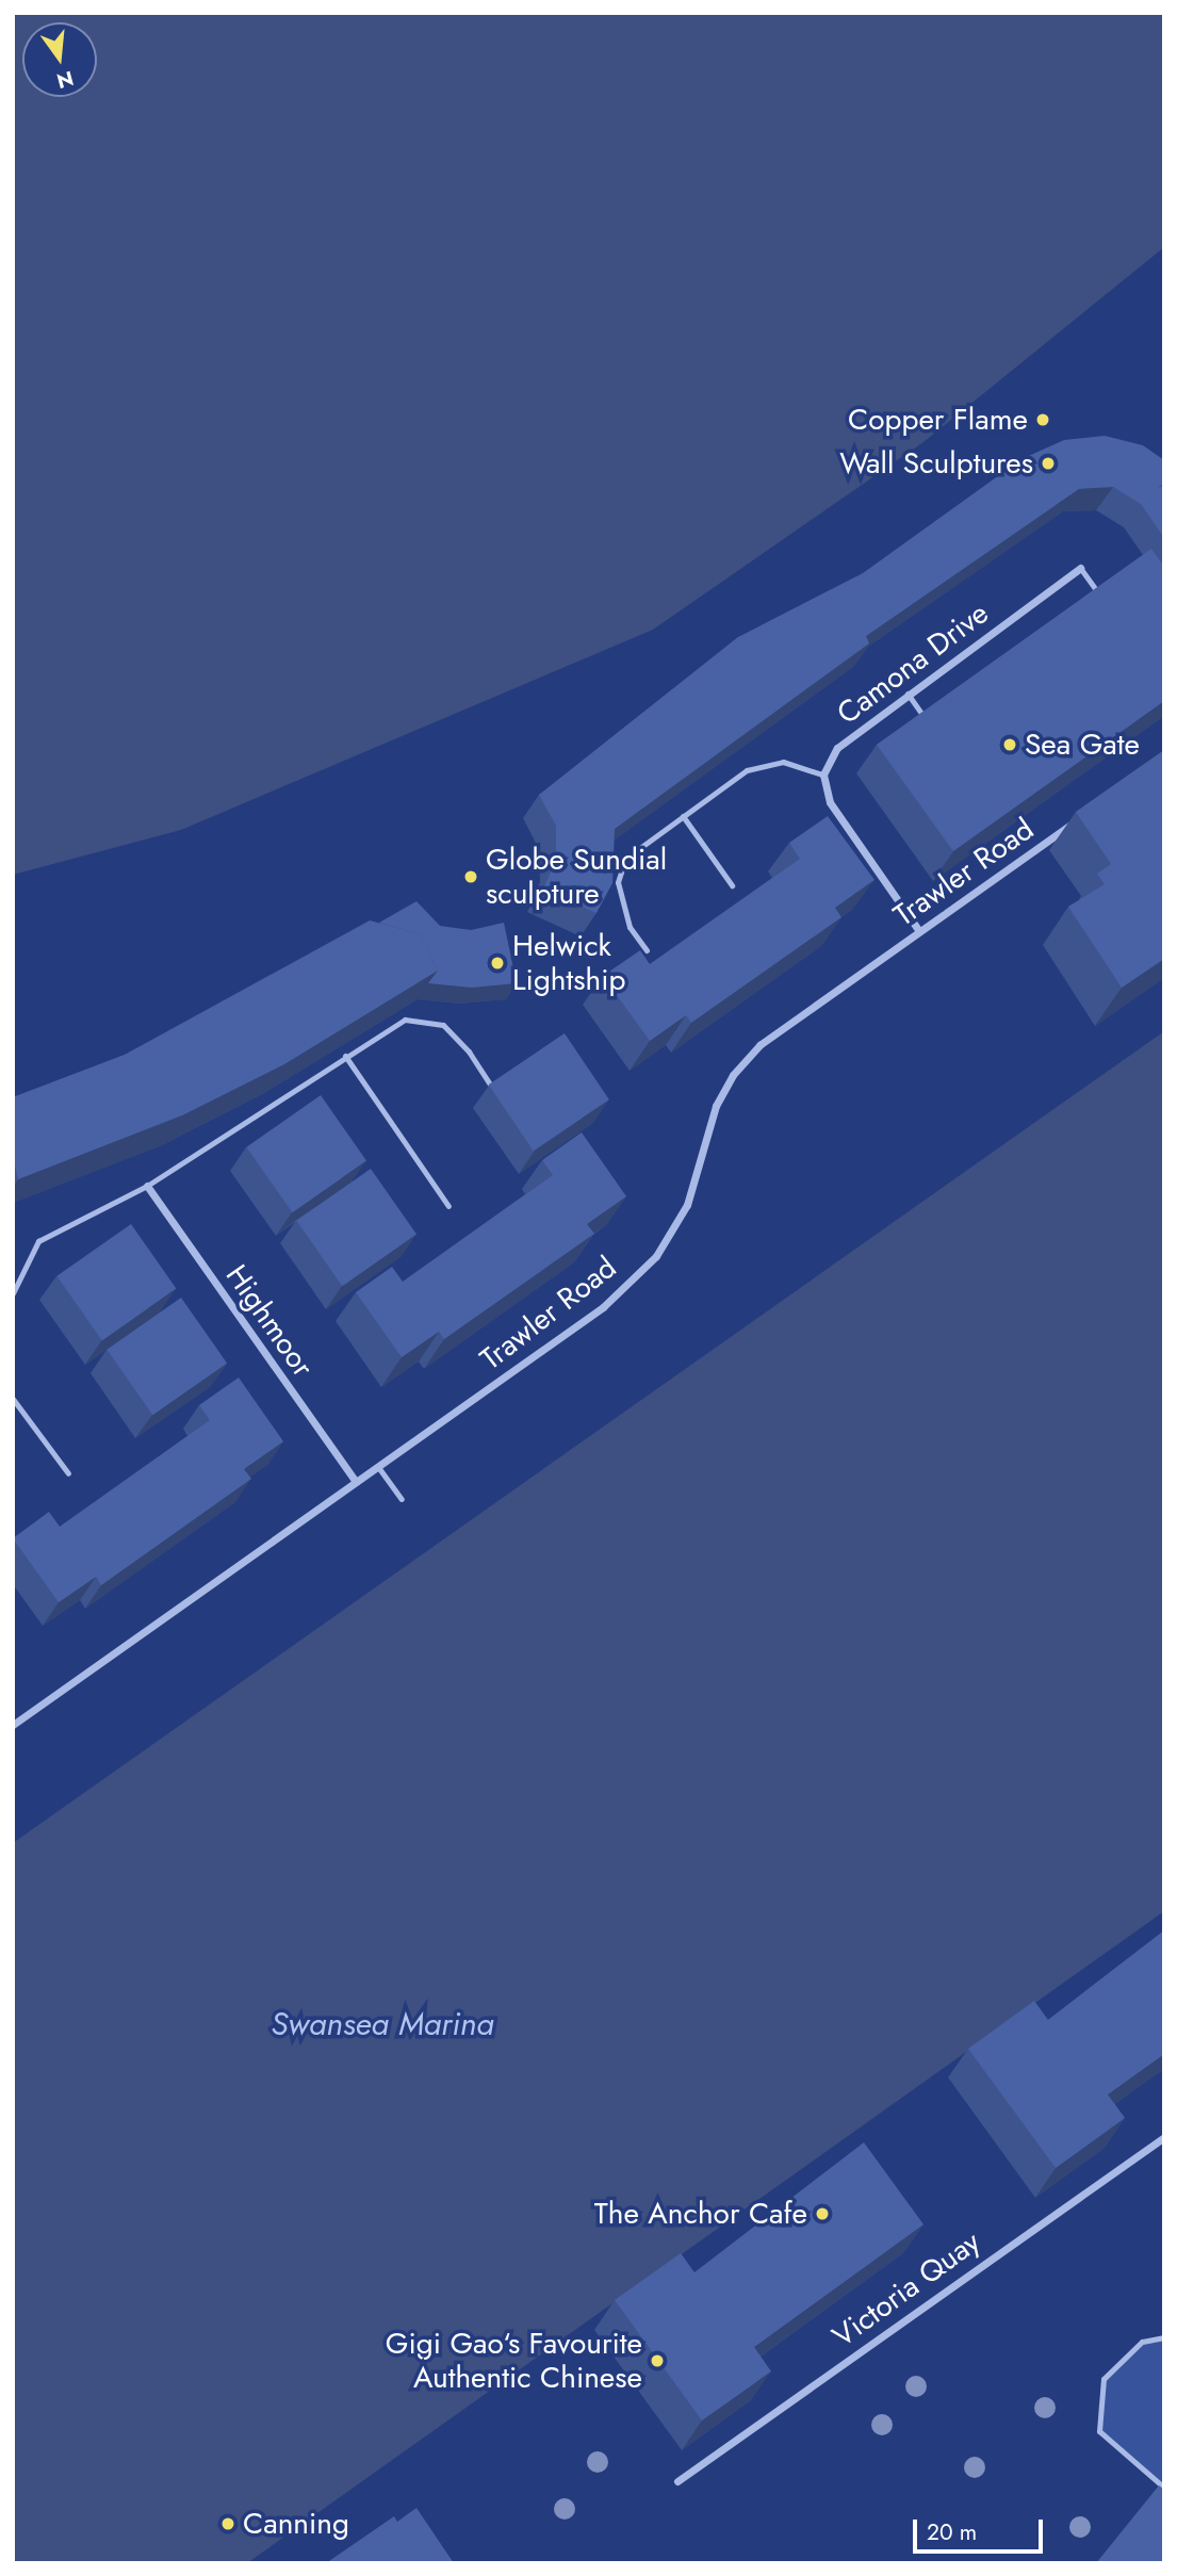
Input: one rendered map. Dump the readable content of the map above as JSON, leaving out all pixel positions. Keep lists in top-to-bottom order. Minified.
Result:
{"streets":{"street":["Camona Drive","Trawler Road","Highmoor","Victoria Quay"]},"crossings":[["Trawler Road","Highmoor"]],"water":["Swansea Marina"],"places":["Copper Flame","Wall Sculptures","Sea Gate","Globe Sundial sculpture","Helwick Lightship","The Anchor Cafe","Gigi Gao‘s Favourite Authentic Chinese","Canning"],"scale_bar":"20 m","north":"bottom"}
